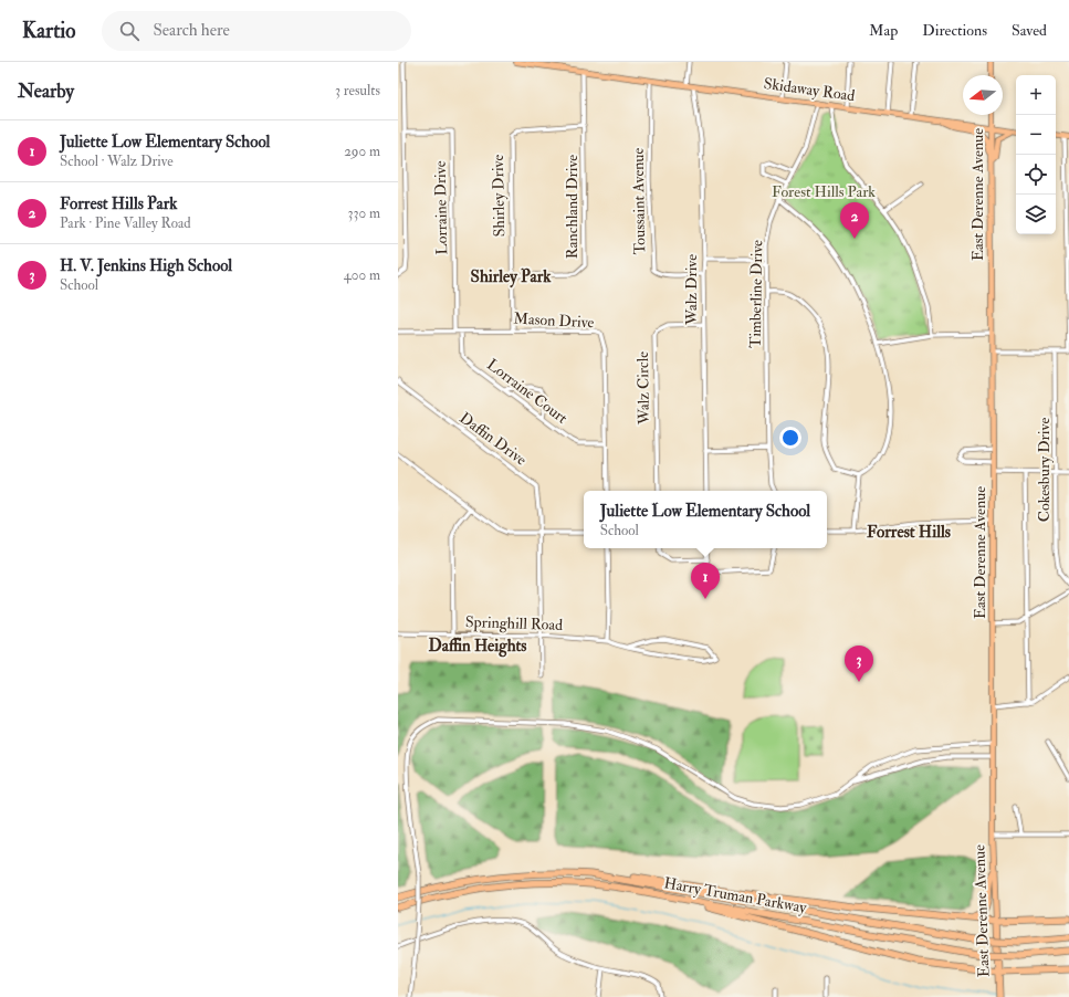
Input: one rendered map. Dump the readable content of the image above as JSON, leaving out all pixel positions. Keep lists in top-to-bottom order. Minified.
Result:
{"streets":{"highway":["East Derenne Avenue","Harry Truman Parkway"],"main road":["Skidaway Road"],"street":["Shirley Drive","Toussaint Avenue","Ranchland Drive","Lorraine Drive","Walz Drive","Timberline Drive","Mason Drive","Walz Circle","Lorraine Court","Daffin Drive","Cokesbury Drive","Springhill Road"]},"crossings":[["Skidaway Road","East Derenne Avenue"],["Skidaway Road","Toussaint Avenue"],["Skidaway Road","Ranchland Drive"],["Skidaway Road","Walz Drive"],["Skidaway Road","Timberline Drive"],["Shirley Drive","Ranchland Drive"],["Shirley Drive","Mason Drive"],["Toussaint Avenue","Walz Drive"],["Lorraine Drive","Mason Drive"],["Walz Drive","Walz Circle"],["Mason Drive","Lorraine Court"],["Daffin Drive","Springhill Road"]],"districts":["Shirley Park","Forrest Hills","Daffin Heights"],"parks":["Forest Hills Park"],"north":"left","page":{"header":"Kartio","search":"Search here","nav":["Map","Directions","Saved"],"heading":["Nearby","3 results"],"map_buttons":["+","−"],"list":[{"mark":"1","name":"Juliette Low Elementary School","note":"School · Walz Drive","value":"290 m"},{"mark":"2","name":"Forrest Hills Park","note":"Park · Pine Valley Road","value":"330 m"},{"mark":"3","name":"H. V. Jenkins High School","note":"School","value":"400 m"}],"pins":["2","1","3"],"popup":["Juliette Low Elementary School","School"]}}
